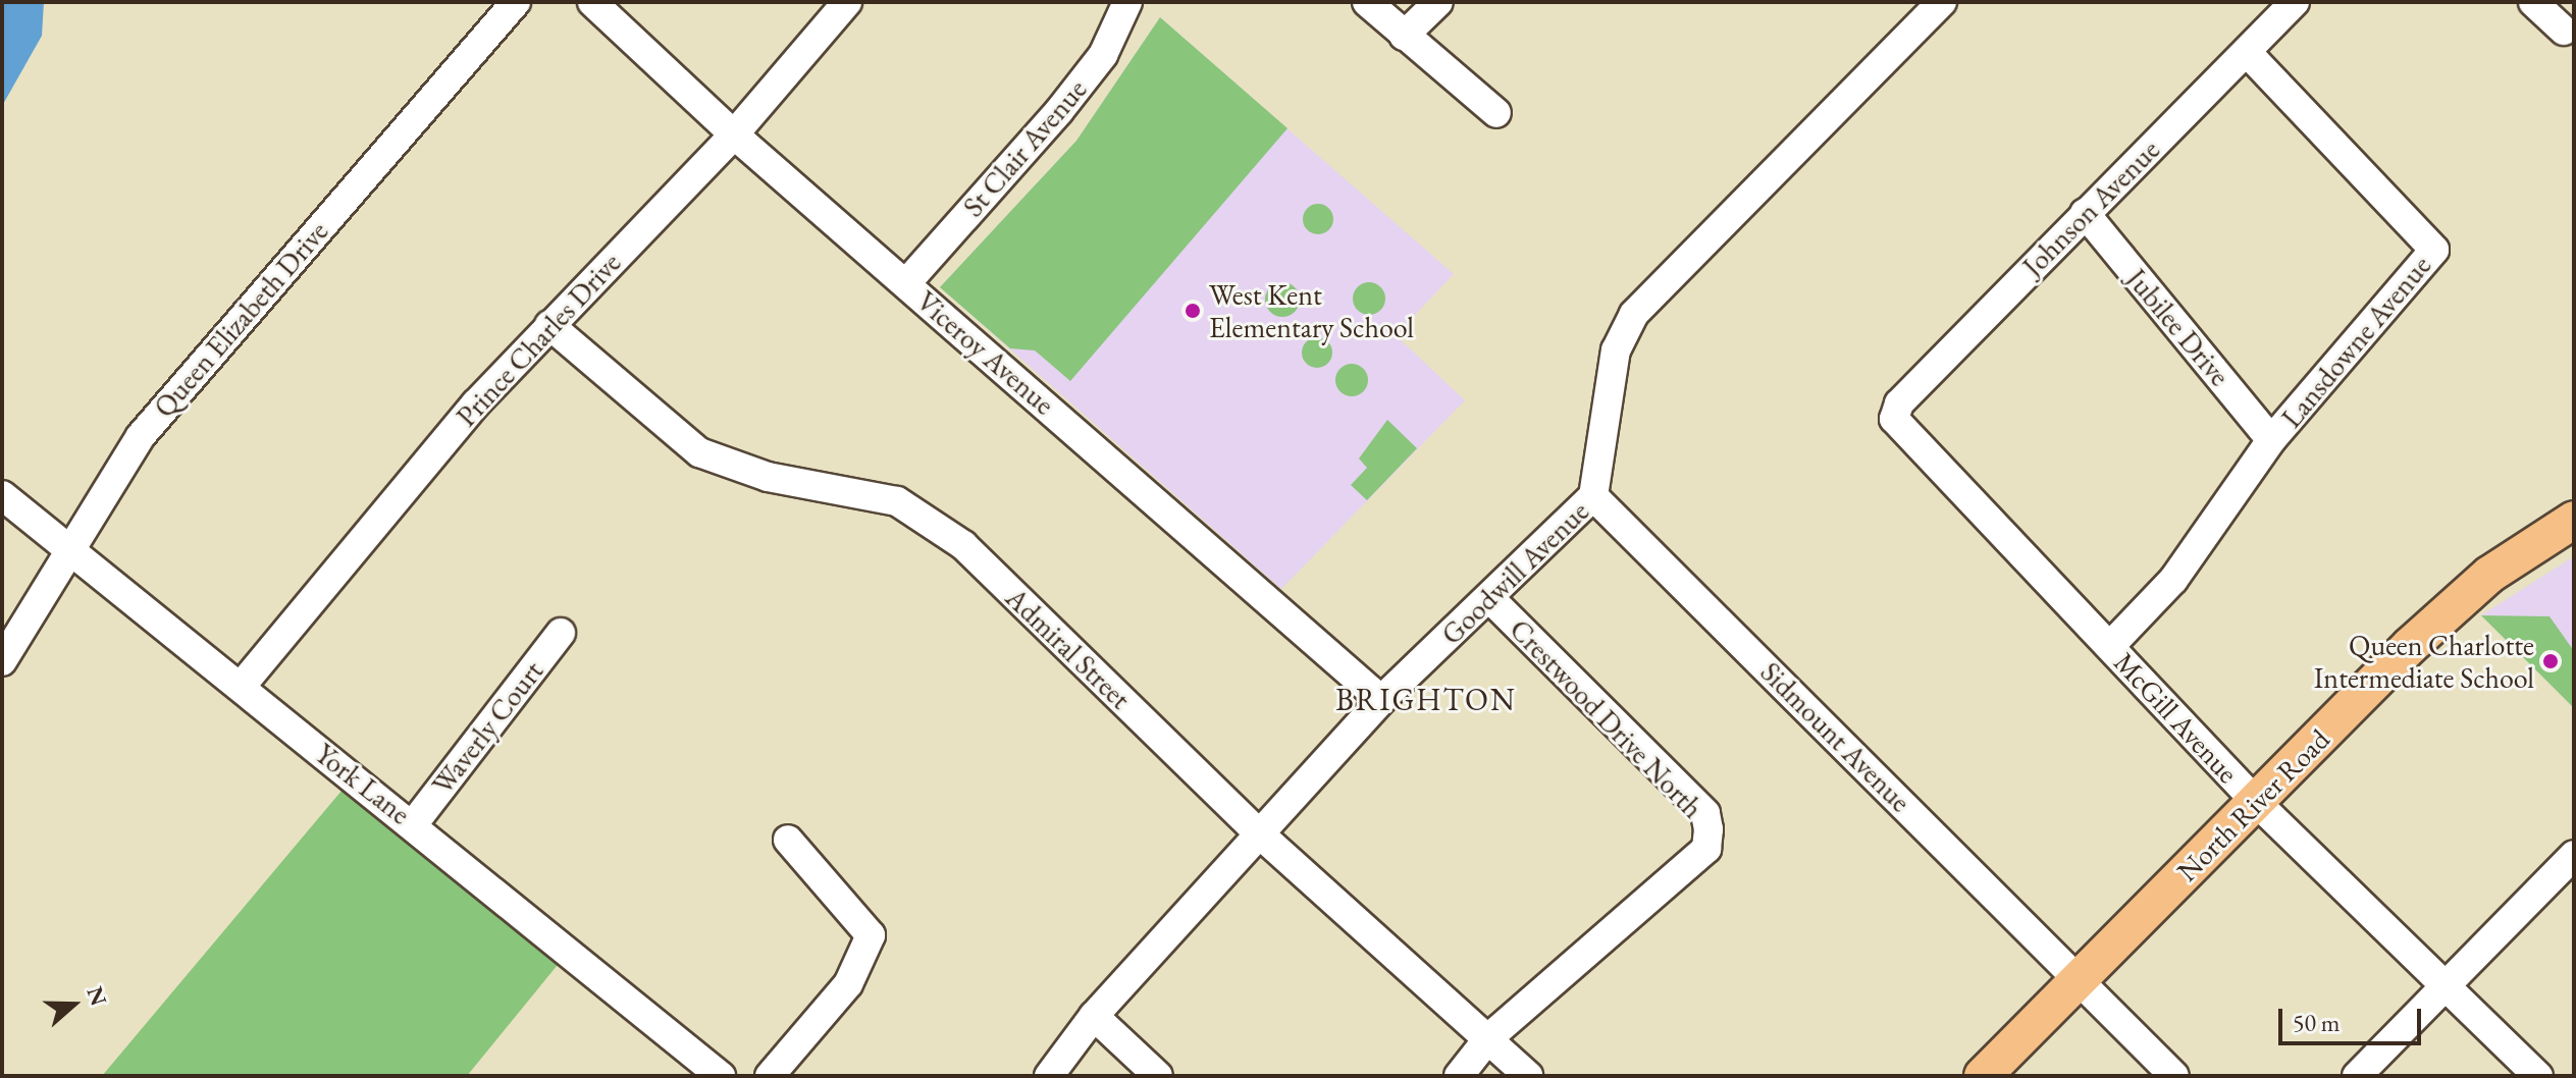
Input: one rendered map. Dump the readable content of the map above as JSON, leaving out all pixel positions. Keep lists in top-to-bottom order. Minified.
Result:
{"streets":{"main road":["North River Road"],"street":["St Clair Avenue","Johnson Avenue","Queen Elizabeth Drive","Jubilee Drive","Prince Charles Drive","Lansdowne Avenue","Viceroy Avenue","Goodwill Avenue","Admiral Street","McGill Avenue","Crestwood Drive North","Waverly Court","Sidmount Avenue","York Lane"]},"crossings":[["St Clair Avenue","Viceroy Avenue"],["Johnson Avenue","Jubilee Drive"],["Johnson Avenue","Lansdowne Avenue"],["Johnson Avenue","McGill Avenue"],["Queen Elizabeth Drive","York Lane"],["Jubilee Drive","Lansdowne Avenue"],["Prince Charles Drive","Viceroy Avenue"],["Prince Charles Drive","Admiral Street"],["Prince Charles Drive","York Lane"],["Lansdowne Avenue","McGill Avenue"],["Viceroy Avenue","Goodwill Avenue"],["Goodwill Avenue","Admiral Street"],["Goodwill Avenue","Crestwood Drive North"],["Goodwill Avenue","Sidmount Avenue"],["Admiral Street","Crestwood Drive North"],["McGill Avenue","North River Road"],["Waverly Court","York Lane"],["Sidmount Avenue","North River Road"]],"districts":["BRIGHTON"],"places":["West Kent Elementary School","Queen Charlotte Intermediate School"],"scale_bar":"50 m","north":"right"}
